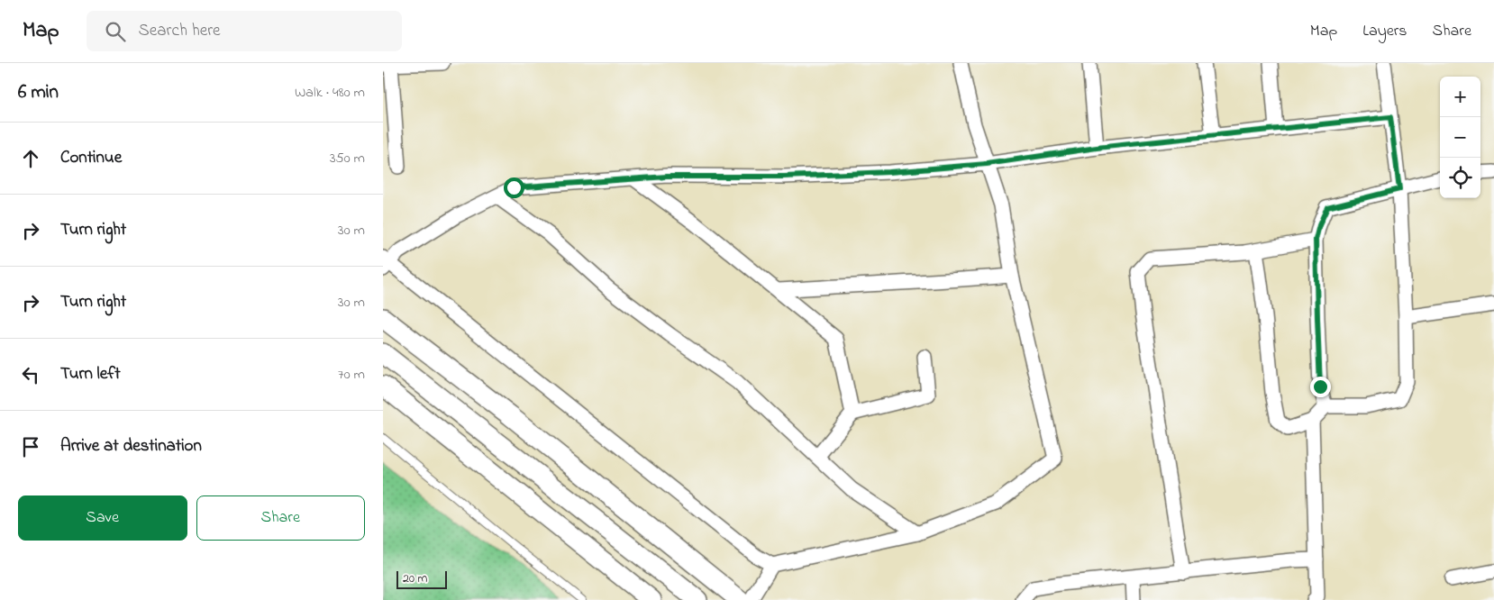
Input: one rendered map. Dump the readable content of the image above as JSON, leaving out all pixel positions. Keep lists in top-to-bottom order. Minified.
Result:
{"scale_bar":"20 m","page":{"header":"Map","search":"Search here","nav":["Map","Layers","Share"],"heading":["6 min","Walk · 480 m"],"map_buttons":["+","−"],"list":[["Continue","350 m"],["Turn right","30 m"],["Turn right","30 m"],["Turn left","70 m"],"Arrive at destination"],"buttons":["Save","Share"],"scale":"20 m"}}
